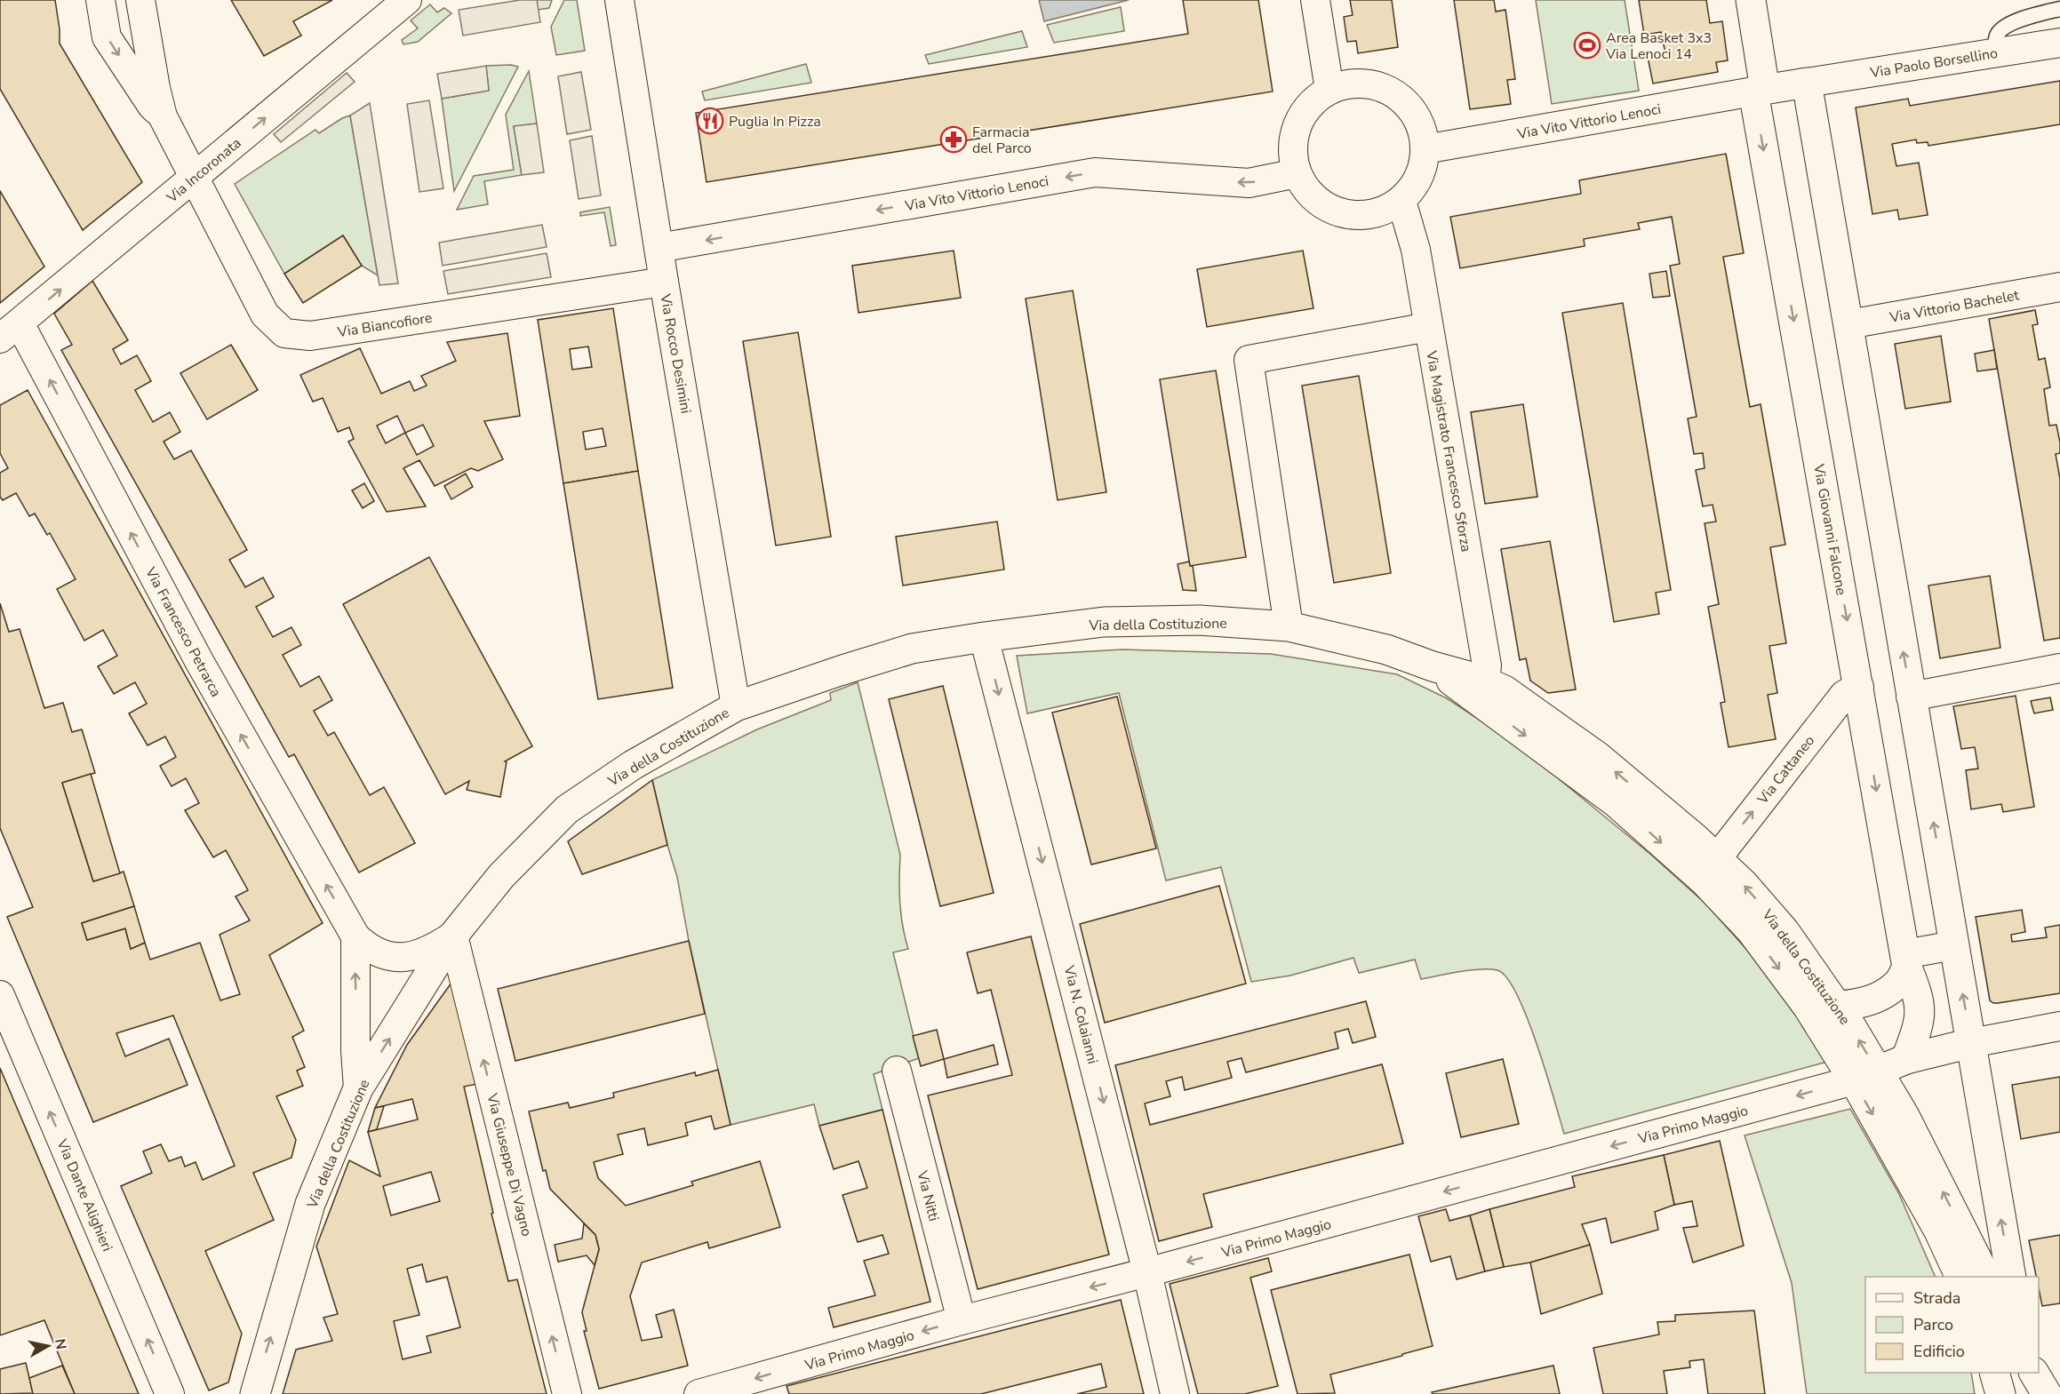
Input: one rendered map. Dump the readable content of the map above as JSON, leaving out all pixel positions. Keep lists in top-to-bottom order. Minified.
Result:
{"streets":{"street":["Via Paolo Borsellino","Via Vito Vittorio Lenoci","Via Incoronata","Via Vittorio Bachelet","Via Biancofiore","Via Rocco Desimini","Via Magistrato Francesco Sforza","Via Giovanni Falcone","Via della Costituzione","Via Francesco Petrarca","Via Cattaneo","Via N. Colaianni","Via Primo Maggio","Via Giuseppe Di Vagno","Via Dante Alighieri","Via Nitti"]},"crossings":[["Via Vito Vittorio Lenoci","Via Rocco Desimini"],["Via Vito Vittorio Lenoci","Via Magistrato Francesco Sforza"],["Via Vito Vittorio Lenoci","Via Giovanni Falcone"],["Via Incoronata","Via Biancofiore"],["Via Incoronata","Via Francesco Petrarca"],["Via Biancofiore","Via Rocco Desimini"],["Via Rocco Desimini","Via della Costituzione"],["Via Magistrato Francesco Sforza","Via della Costituzione"],["Via Giovanni Falcone","Via Cattaneo"],["Via della Costituzione","Via Francesco Petrarca"],["Via della Costituzione","Via Cattaneo"],["Via della Costituzione","Via N. Colaianni"],["Via della Costituzione","Via Primo Maggio"],["Via della Costituzione","Via Giuseppe Di Vagno"],["Via Francesco Petrarca","Via Giuseppe Di Vagno"],["Via N. Colaianni","Via Primo Maggio"],["Via Primo Maggio","Via Nitti"]],"one_way":["Via Vito Vittorio Lenoci","Via Incoronata","Via Francesco Petrarca","Via Cattaneo","Via N. Colaianni","Via Primo Maggio","Via Giuseppe Di Vagno","Via Dante Alighieri"],"places":{"sports":["Area Basket 3x3 Via Lenoci 14"],"restaurant":["Puglia In Pizza"],"pharmacy":["Farmacia del Parco"]},"legend":["Strada","Parco","Edificio"],"north":"right"}
